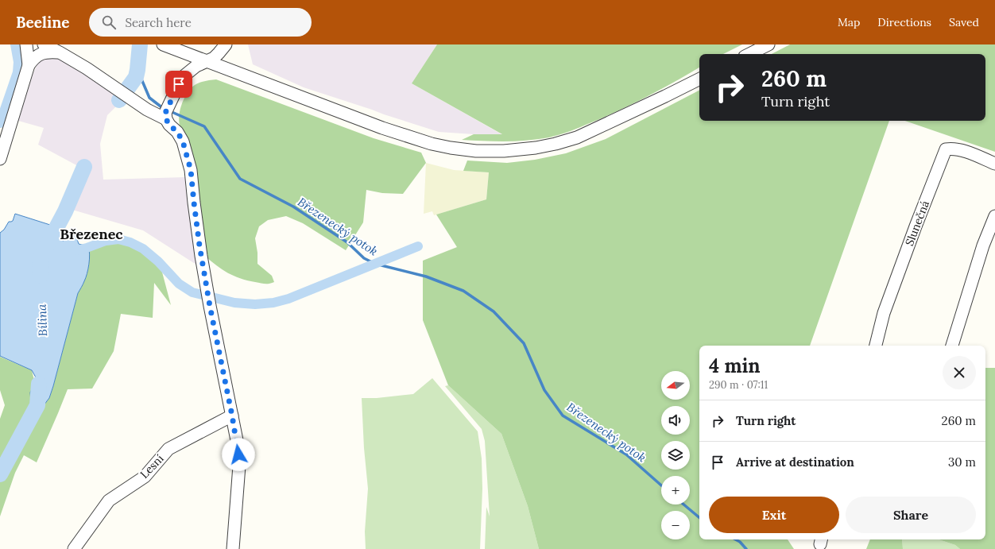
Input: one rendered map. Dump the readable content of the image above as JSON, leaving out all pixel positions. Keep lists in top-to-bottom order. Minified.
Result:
{"streets":{"street":["Slunečná","Lesní"]},"districts":["Březenec"],"water":["Březenecký potok","Bílina"],"north":"left","page":{"header":"Beeline","search":"Search here","nav":["Map","Directions","Saved"],"turn":["260 m","Turn right"],"heading":["4 min","290 m · 07:11"],"map_buttons":["+","−"],"list":[{"name":"Turn right","value":"260 m"},{"name":"Arrive at destination","value":"30 m"}],"buttons":["Exit","Share"]}}
